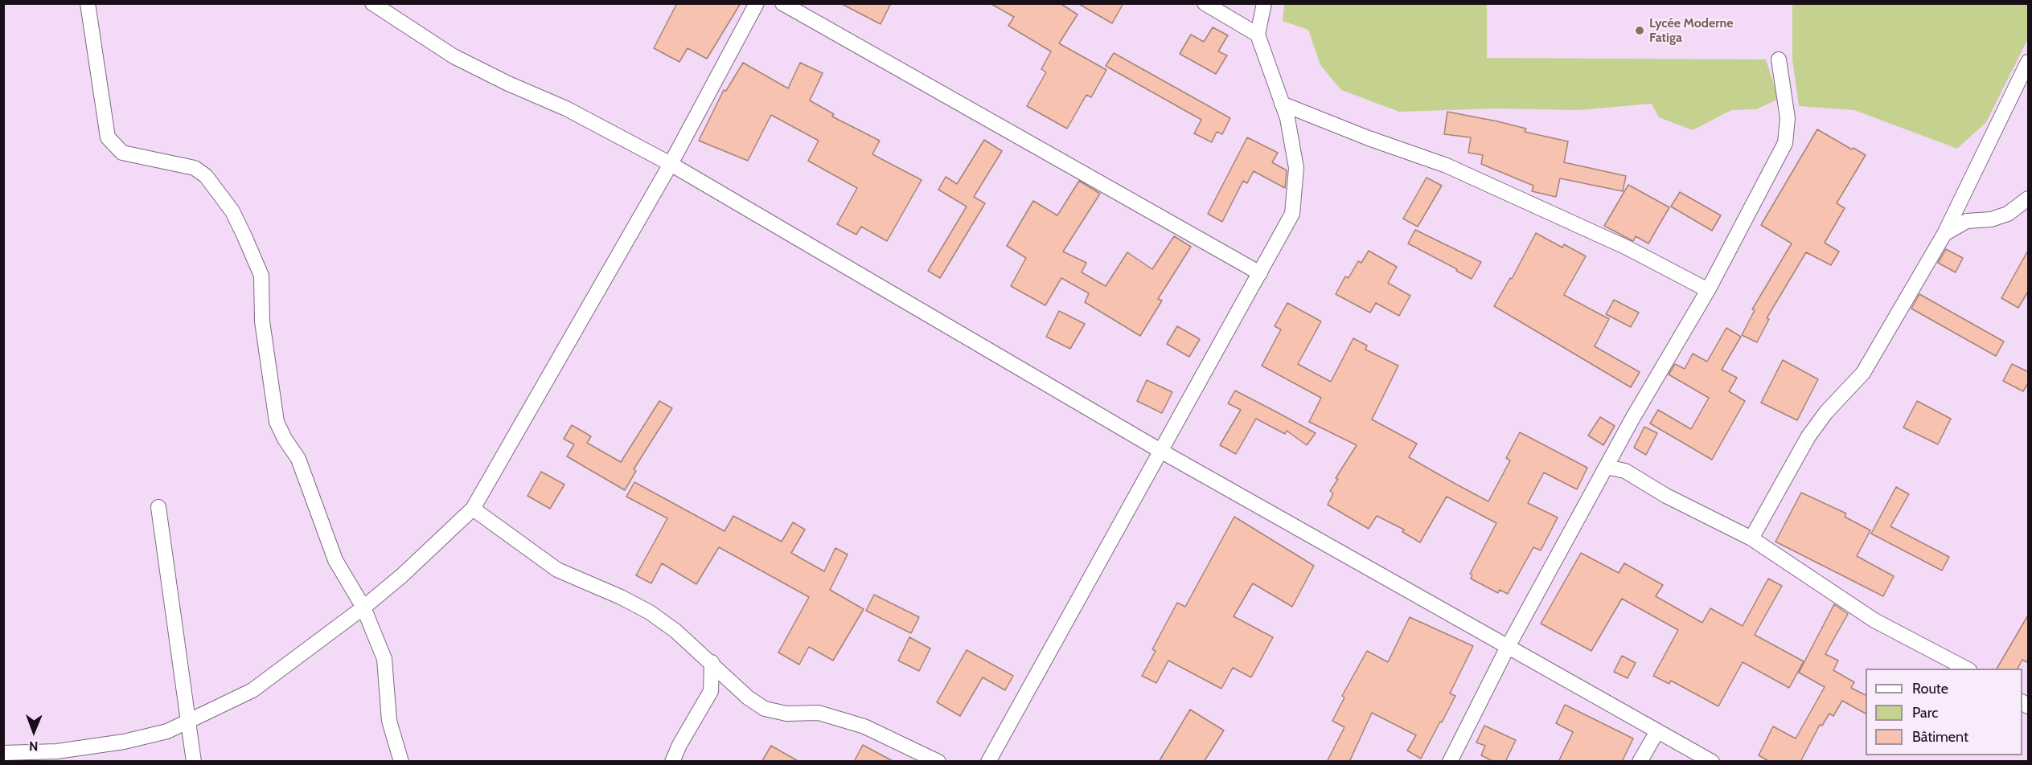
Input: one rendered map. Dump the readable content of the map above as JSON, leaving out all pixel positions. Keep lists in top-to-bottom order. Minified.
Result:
{"places":["Lycée Moderne Fatiga"],"legend":["Route","Parc","Bâtiment"],"north":"bottom"}
